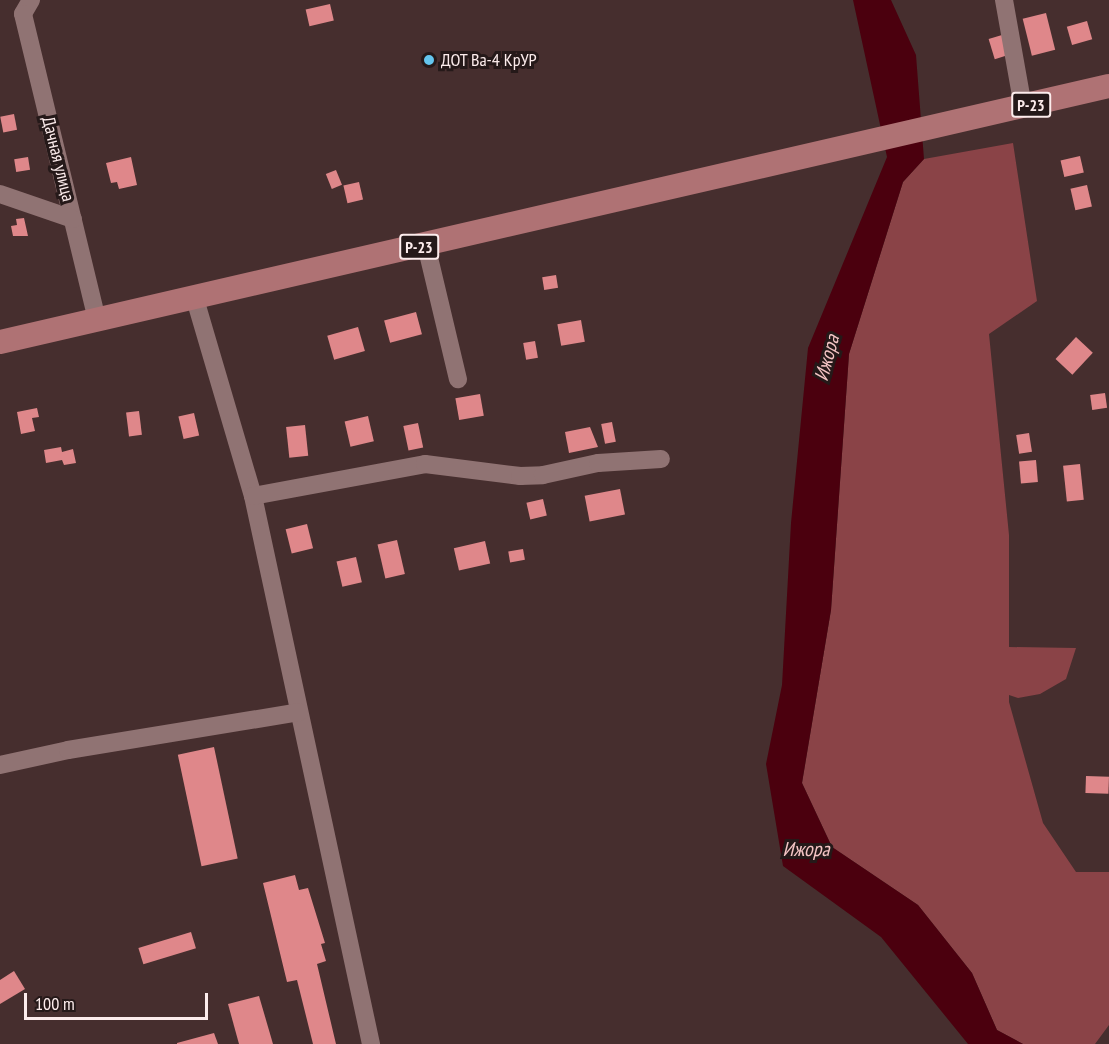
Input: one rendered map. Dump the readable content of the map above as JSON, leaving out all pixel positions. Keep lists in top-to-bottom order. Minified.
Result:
{"streets":{"main road":["Р-23"],"street":["Дачная улица"]},"crossings":[["Р-23","Дачная улица"]],"water":["Ижора"],"places":["ДОТ Ва-4 КрУР"],"scale_bar":"100 m"}
